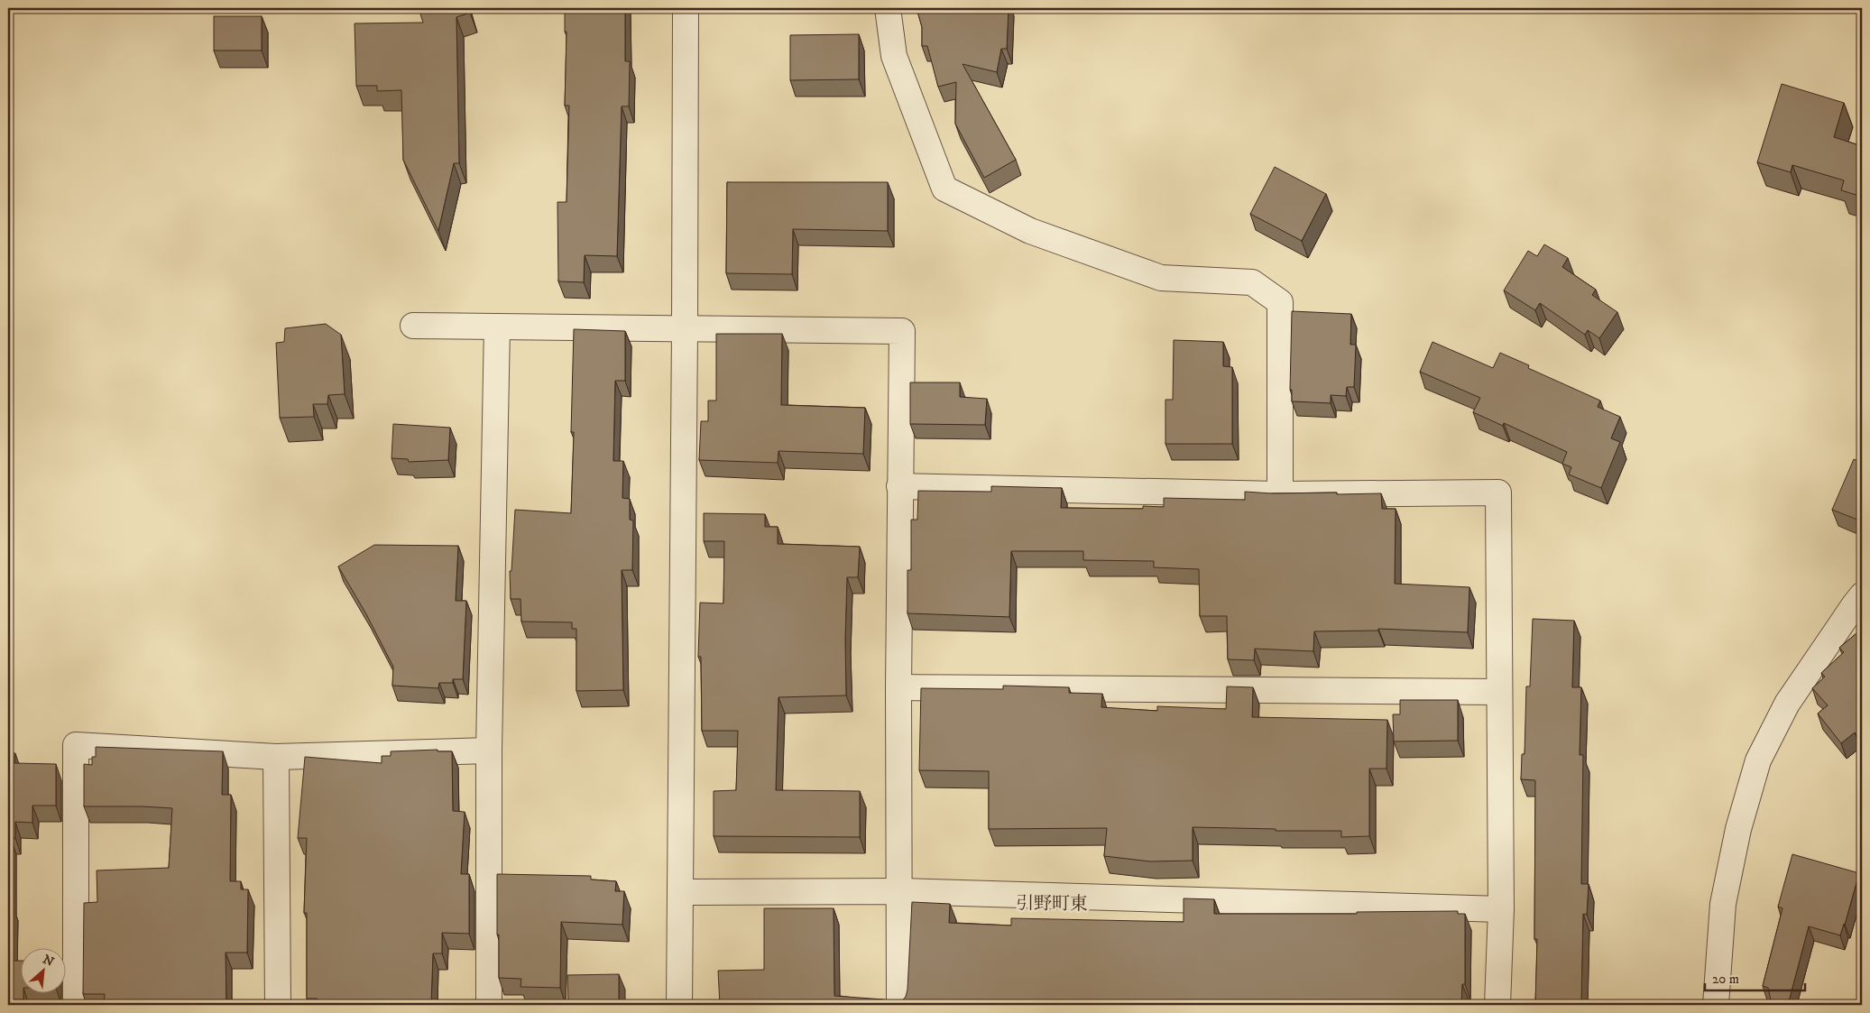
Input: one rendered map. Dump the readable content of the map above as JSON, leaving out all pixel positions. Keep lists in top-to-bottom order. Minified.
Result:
{"districts":["引野町東"],"scale_bar":"20 m","north":"top right"}
